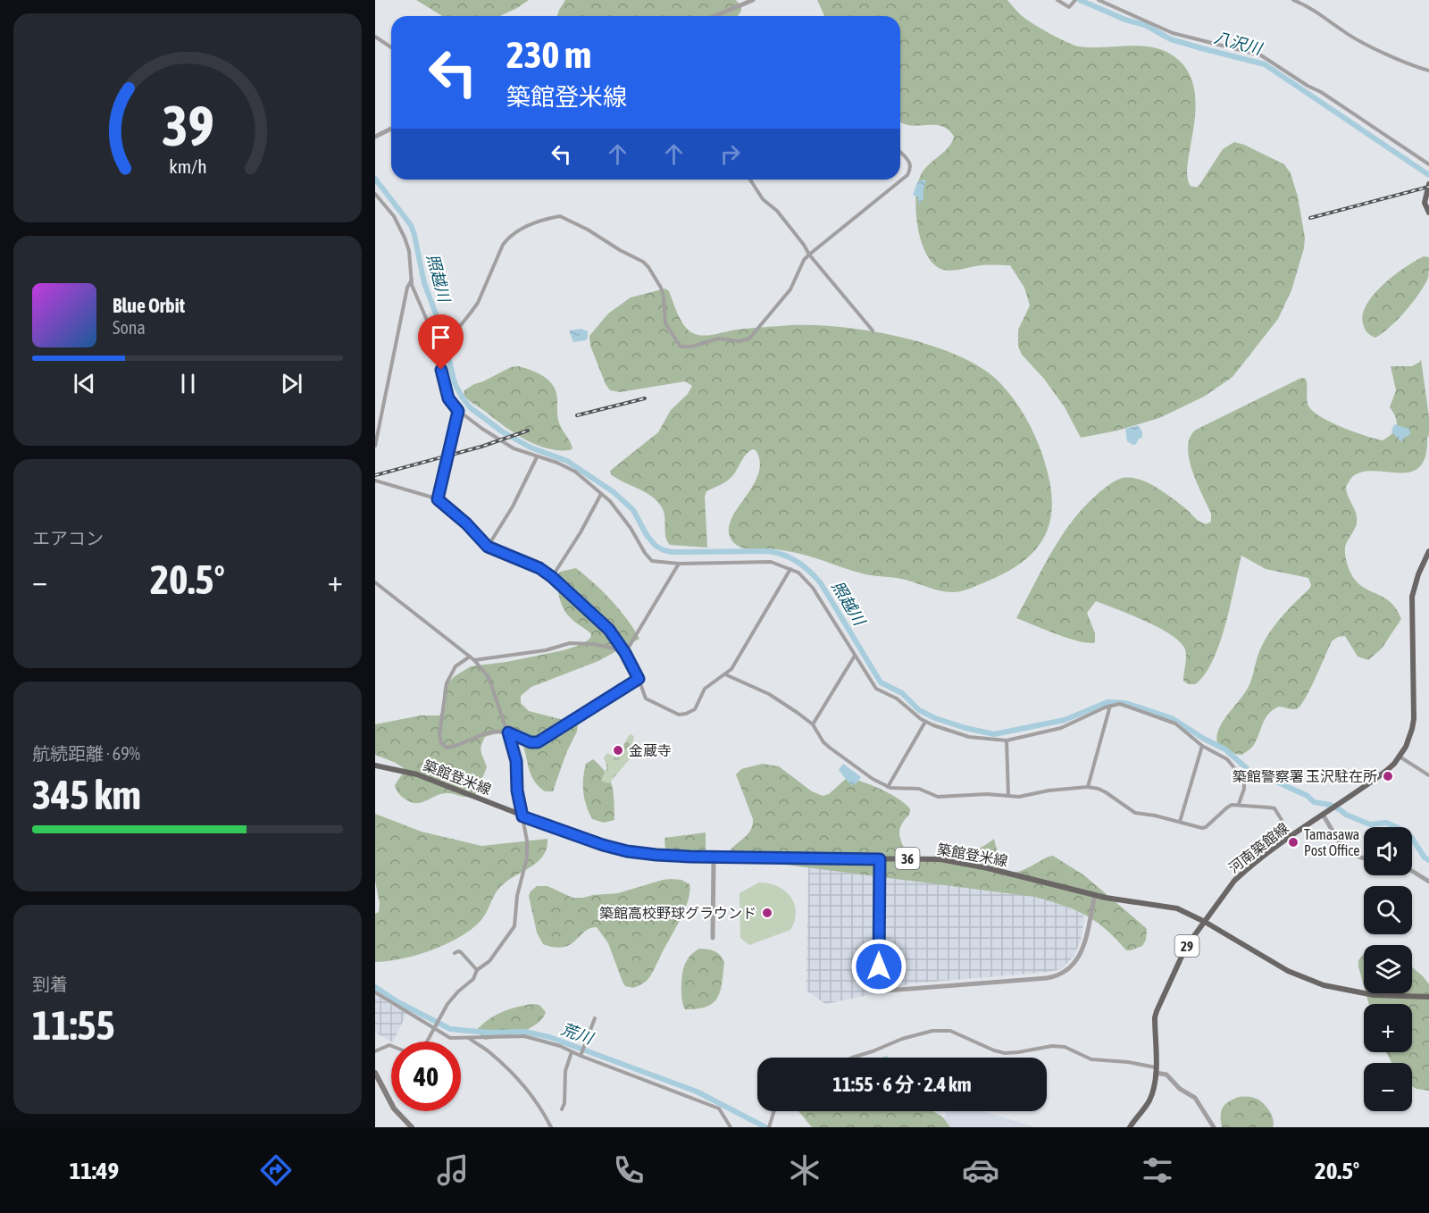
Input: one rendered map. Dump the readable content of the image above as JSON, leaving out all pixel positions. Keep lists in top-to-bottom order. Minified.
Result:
{"streets":{"main road":["築館登米線","河南築館線","36","29"]},"crossings":[["築館登米線","河南築館線"]],"water":["八沢川","照越川","荒川"],"places":["金蔵寺","築館警察署 玉沢駐在所","Tamasawa Post Office","築館高校野球グラウンド"],"page":{"turn":["230 m","築館登米線"],"song":["Blue Orbit","Sona"],"tile":["エアコン",["航続距離 · 69%","345 km"],["到着","11:55"]],"heat":["−","20.5°","+"],"map_buttons":["+","−"],"limit":"40","trip":"11:55 · 6 分 · 2.4 km","tabs":["11:49","20.5°"],"gauge":["39","km/h"]}}
